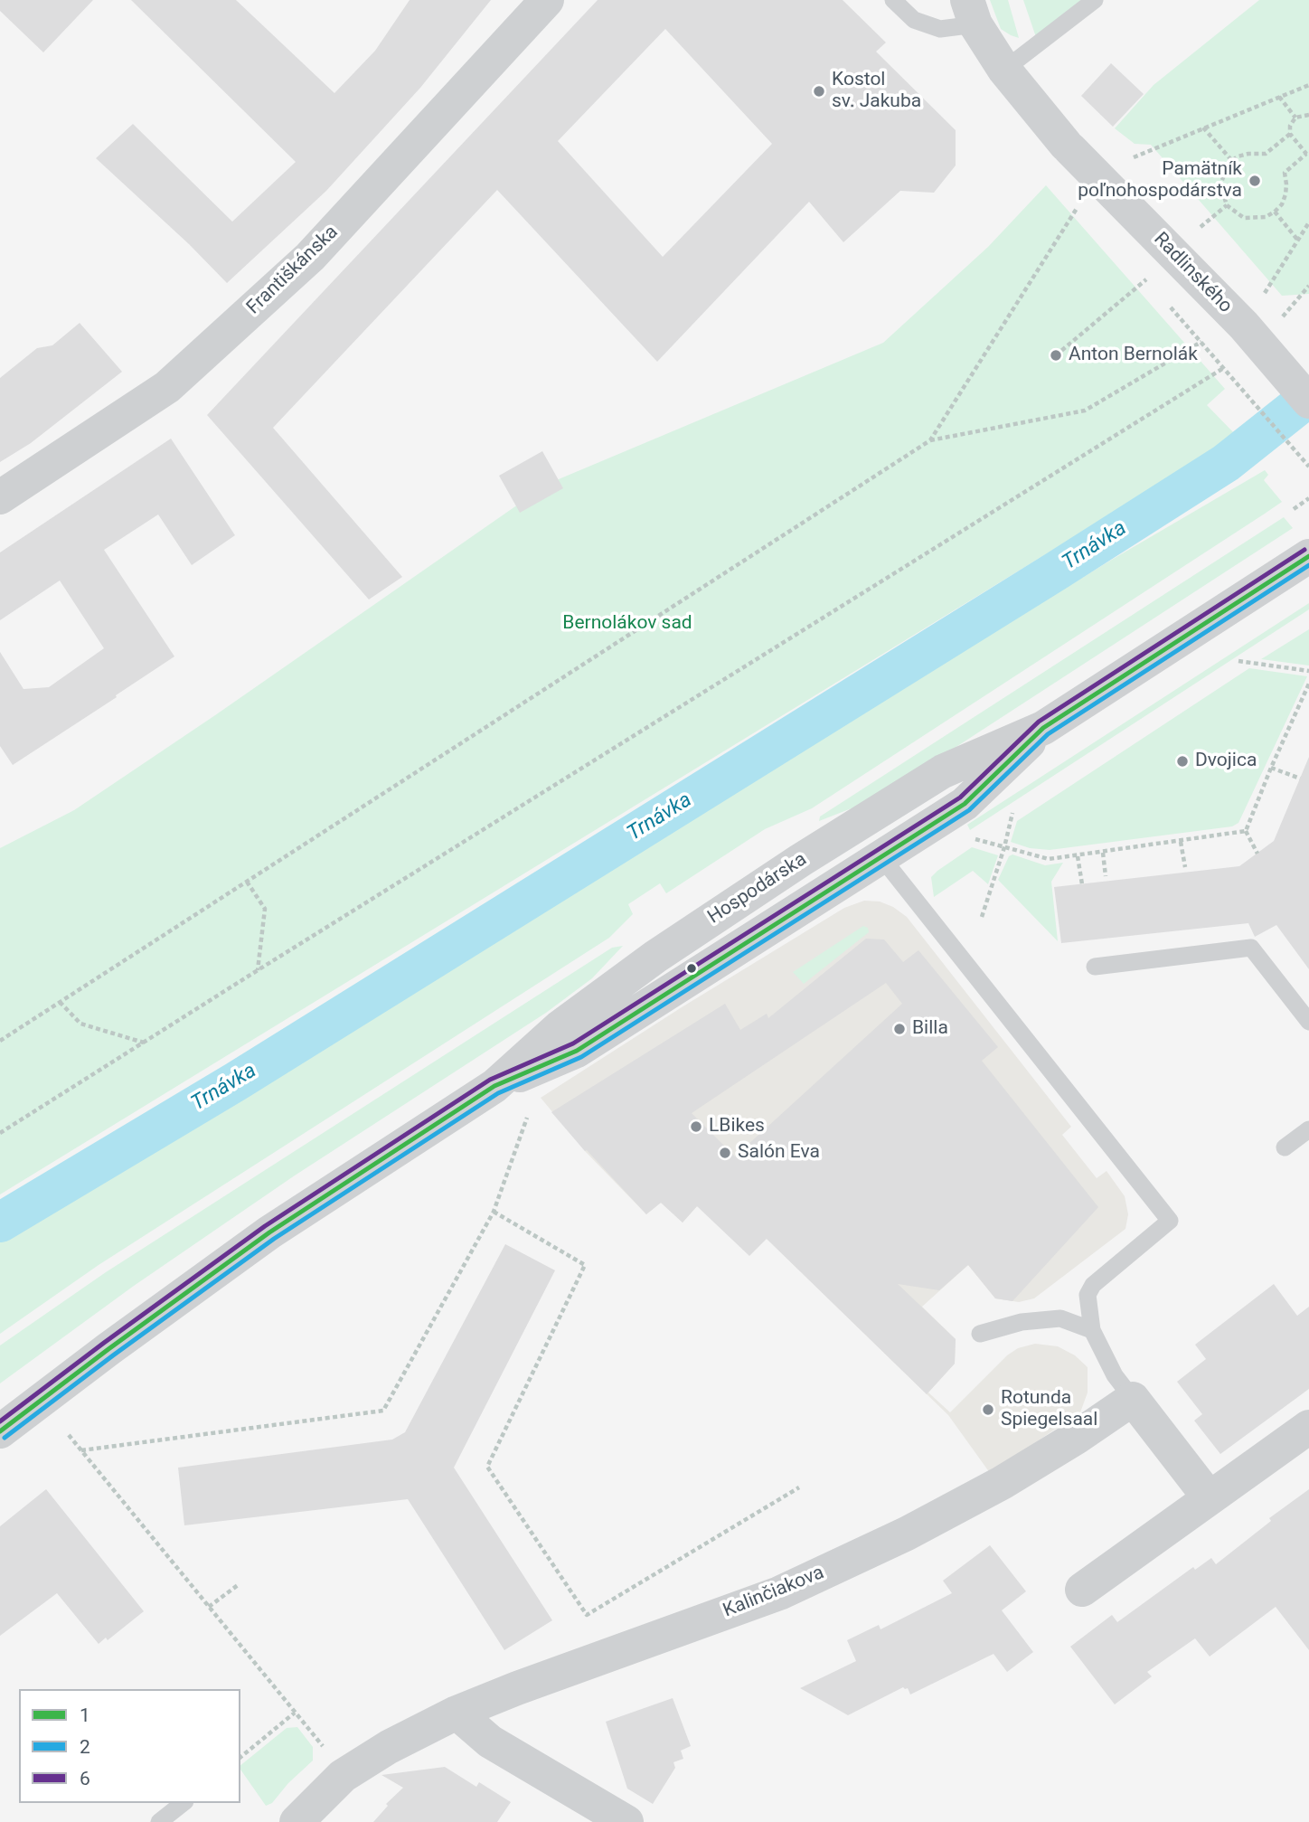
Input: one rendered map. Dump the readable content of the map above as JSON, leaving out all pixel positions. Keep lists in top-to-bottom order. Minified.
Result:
{"streets":{"street":["Františkánska","Radlinského","Hospodárska","Kalinčiakova"]},"water":["Trnávka"],"parks":["Bernolákov sad"],"places":["Kostol sv. Jakuba","Pamätník poľnohospodárstva","Anton Bernolák","Dvojica","Billa","LBikes","Salón Eva","Rotunda Spiegelsaal"],"lines":["transit line 6","transit line 1","transit line 2"],"legend":["1","2","6"]}
